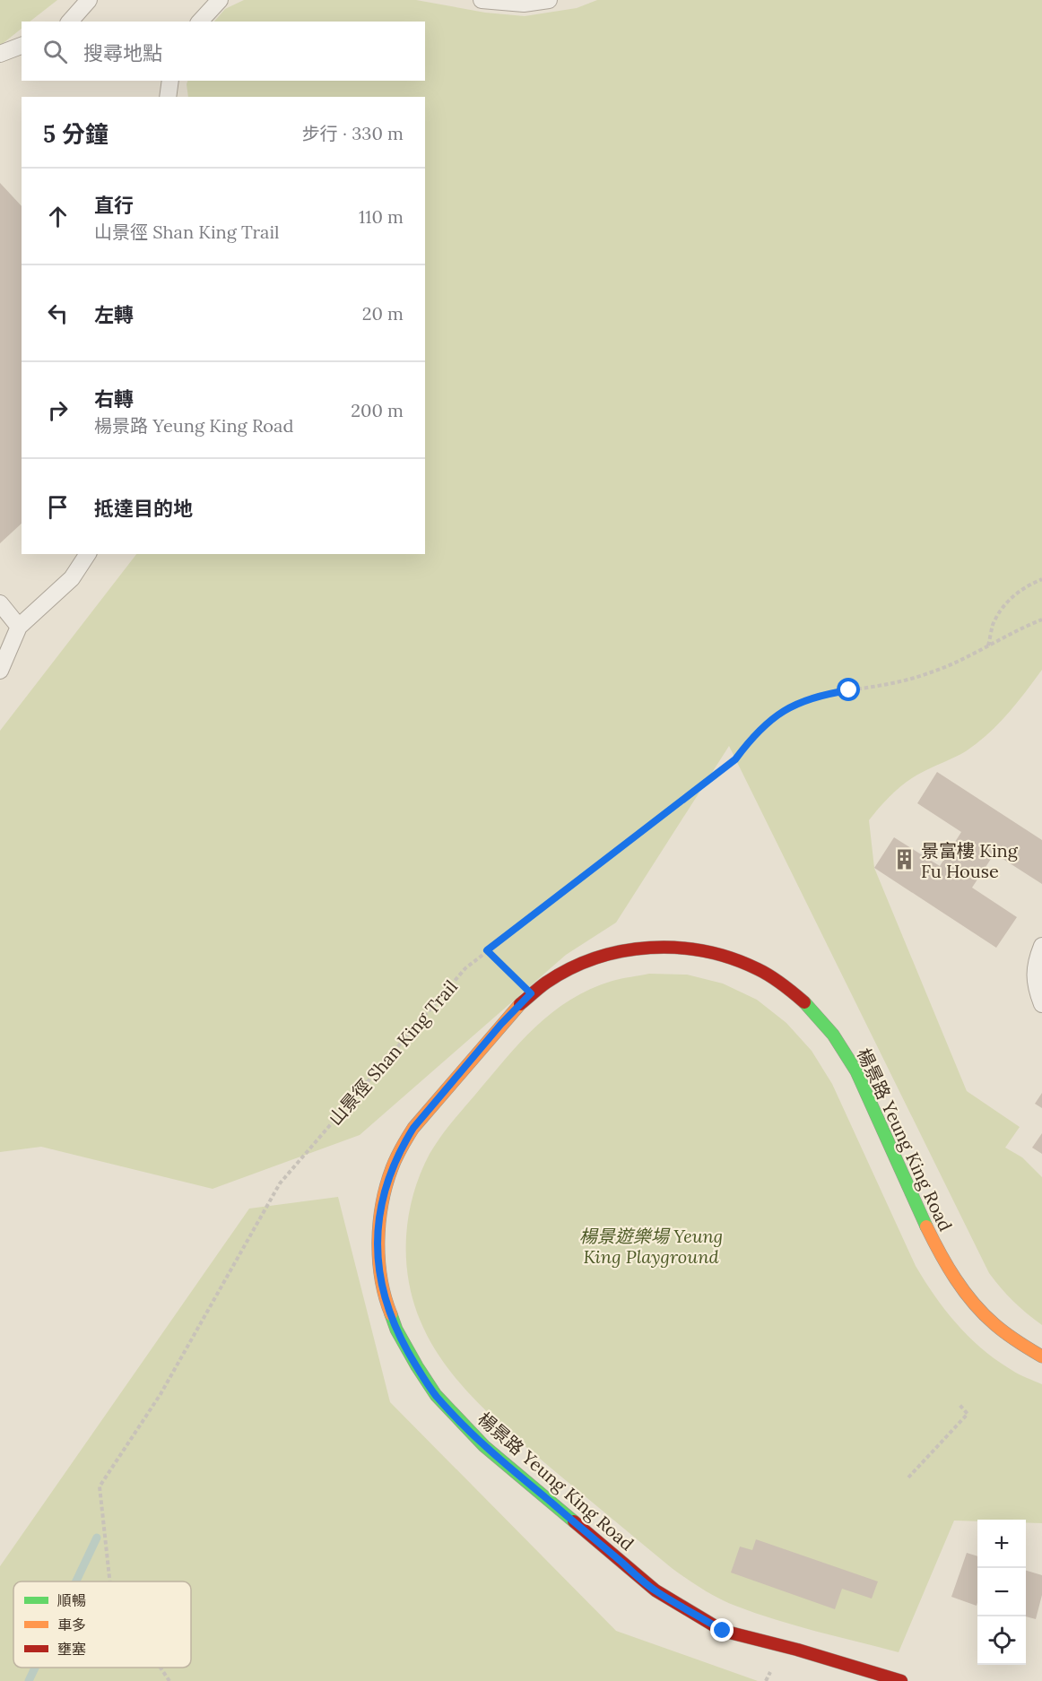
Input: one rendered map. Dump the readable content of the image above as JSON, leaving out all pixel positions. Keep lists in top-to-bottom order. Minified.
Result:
{"streets":{"street":["楊景路 Yeung King Road"],"path":["山景徑 Shan King Trail"]},"parks":["楊景遊樂場 Yeung King Playground"],"places":{"building":["景富樓 King Fu House"]},"legend":["順暢","車多","壅塞"],"page":{"search":"搜尋地點","heading":["5 分鐘","步行 · 330 m"],"list":[["直行","山景徑 Shan King Trail","110 m"],["左轉","20 m"],["右轉","楊景路 Yeung King Road","200 m"],"抵達目的地"],"map_buttons":["+","−"]}}
